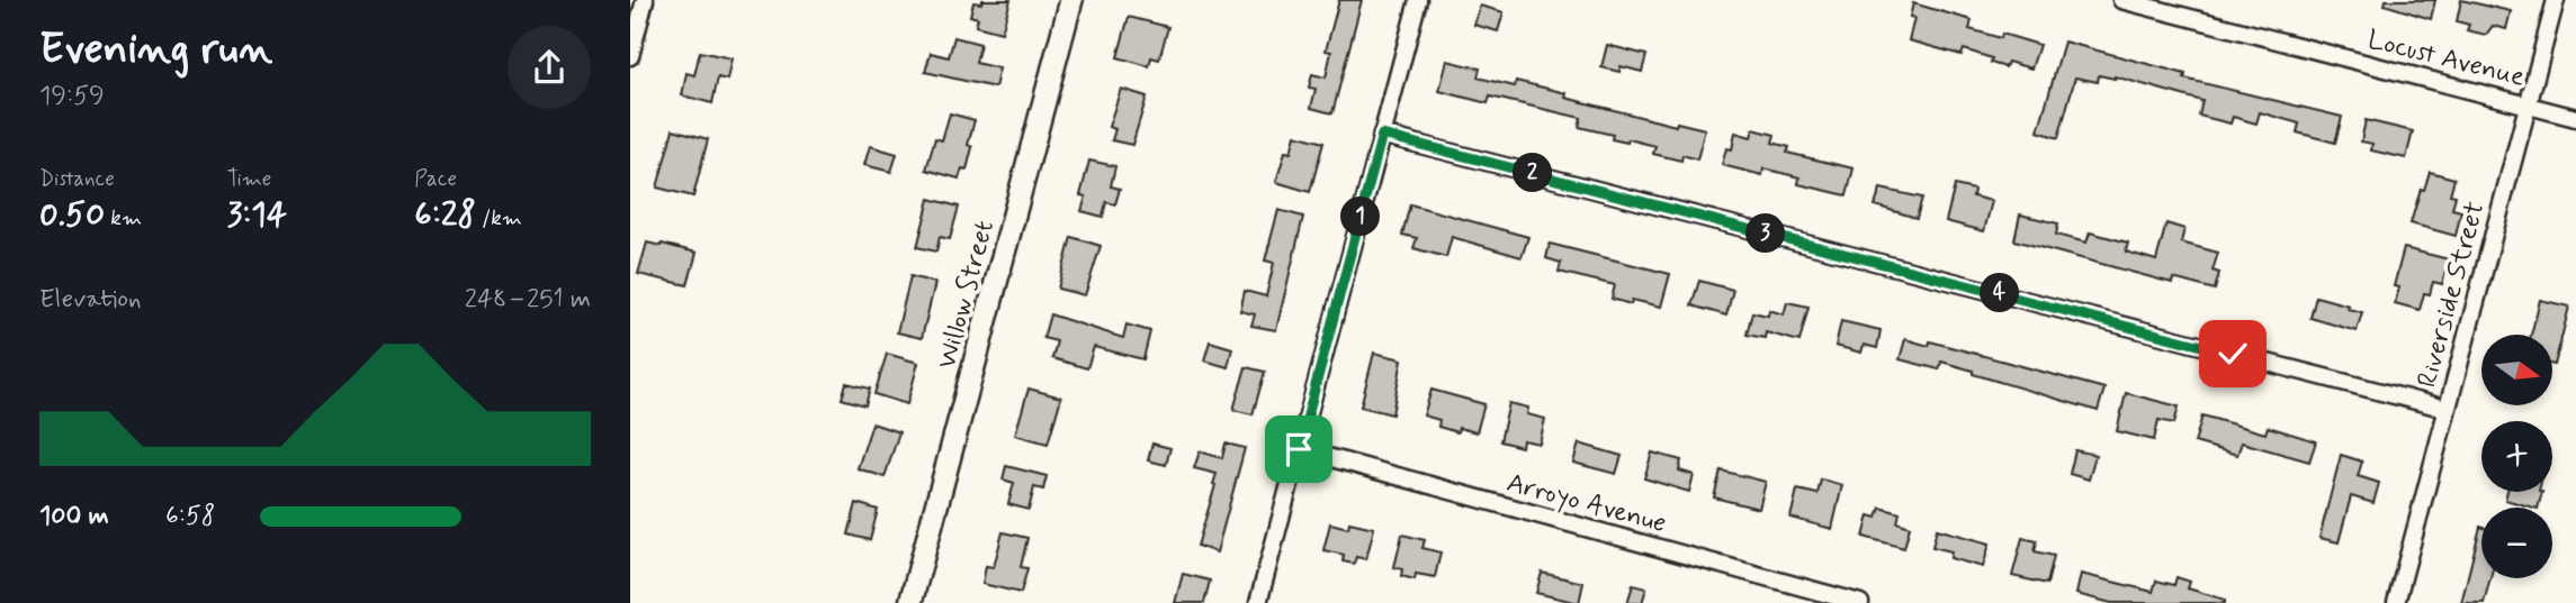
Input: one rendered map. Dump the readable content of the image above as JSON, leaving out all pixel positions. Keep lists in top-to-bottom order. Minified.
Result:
{"streets":{"street":["Locust Avenue","Willow Street","Riverside Street","Arroyo Avenue"]},"crossings":[["Locust Avenue","Riverside Street"]],"north":"right","page":{"heading":["Evening run","19:59"],"stats":[["Distance","0.50 km"],["Time","3:14"],["Pace","6:28 /km"]],"pins":["2","1","3","4"],"chart":["Elevation","248–251 m"],"map_buttons":["+","−"],"list":[{"name":"100 m","note":"6:58"}]}}
